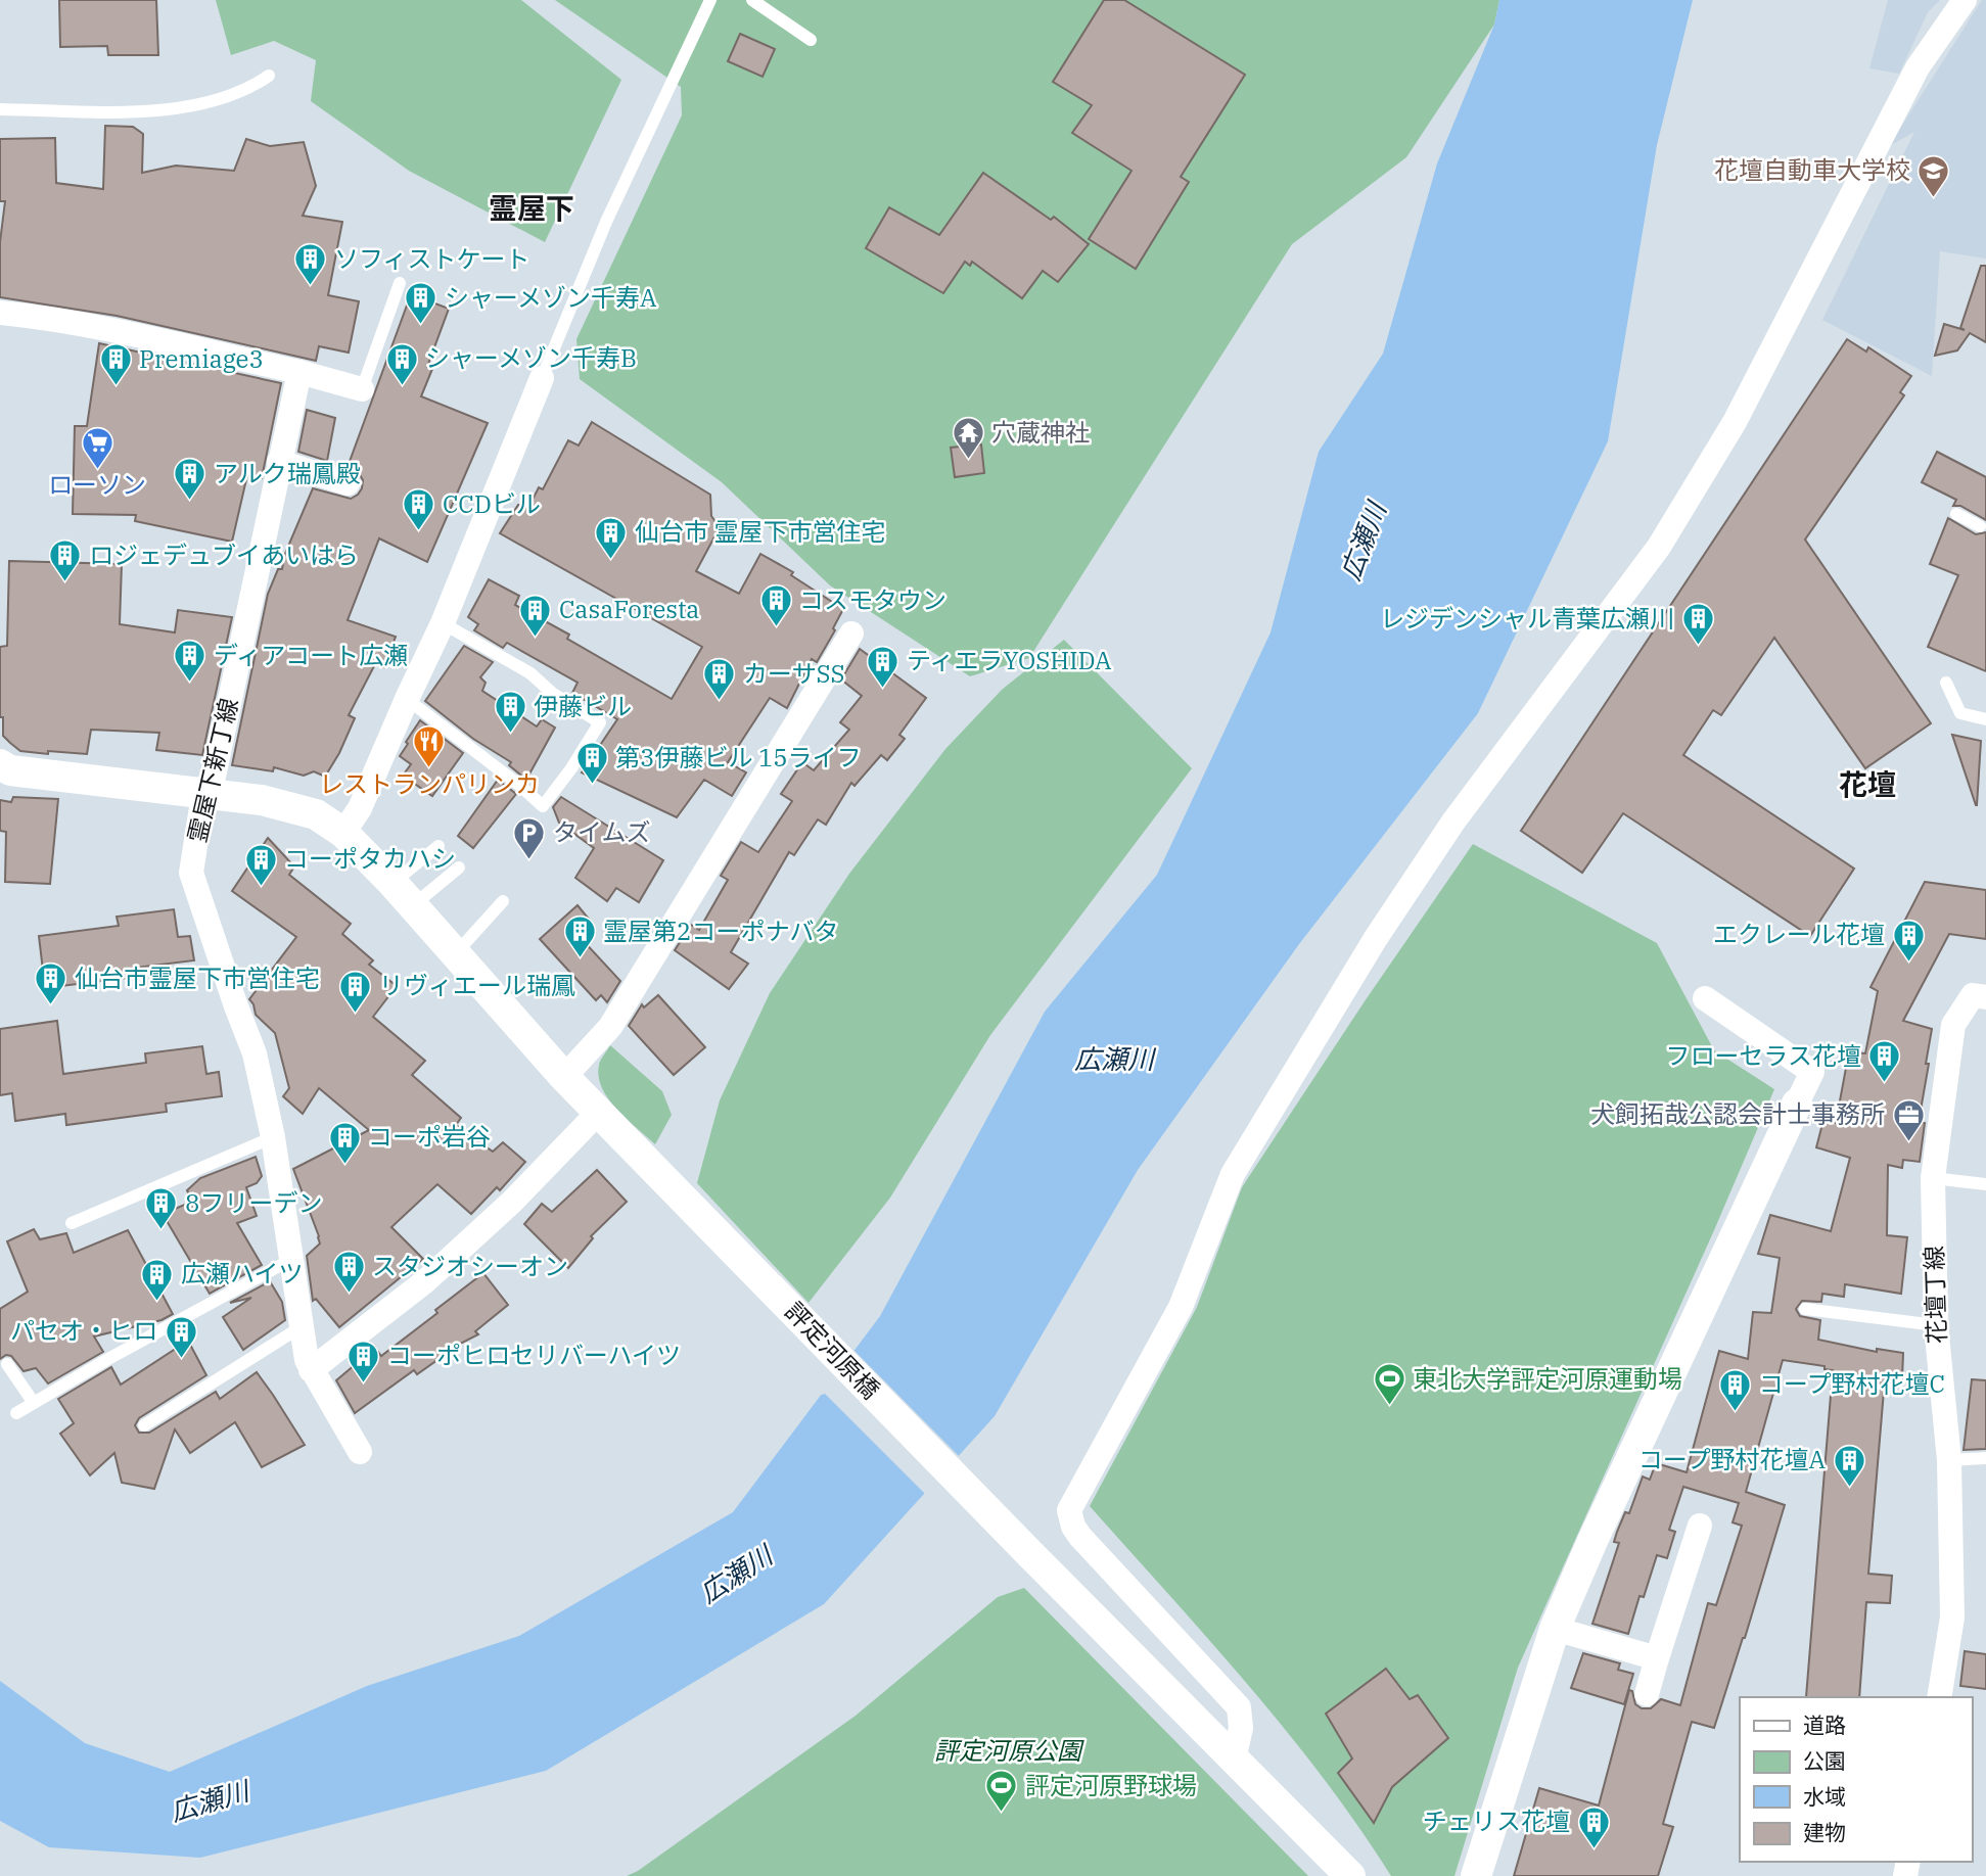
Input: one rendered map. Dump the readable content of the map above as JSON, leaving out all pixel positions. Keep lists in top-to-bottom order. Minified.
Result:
{"streets":{"street":["霊屋下新丁線","花壇丁線","評定河原橋"]},"crossings":[["霊屋下新丁線","評定河原橋"]],"districts":["霊屋下","花壇"],"water":["広瀬川"],"parks":["評定河原公園"],"places":{"school or university":["花壇自動車大学校"],"building":["ソフィストケート","シャーメゾン千寿A","シャーメゾン千寿B","Premiage3","アルク瑞鳳殿","CCDビル","仙台市 霊屋下市営住宅","ロジェデュブイあいはら","コスモタウン","CasaForesta","レジデンシャル青葉広瀬川","ディアコート広瀬","ティエラYOSHIDA","カーサSS","伊藤ビル","第3伊藤ビル 15ライフ","コーポタカハシ","霊屋第2コーポナバタ","エクレール花壇","仙台市霊屋下市営住宅","リヴィエール瑞鳳","フローセラス花壇","コーポ岩谷","8フリーデン","スタジオシーオン","広瀬ハイツ","パセオ・ヒロ","コーポヒロセリバーハイツ","コープ野村花壇C","コープ野村花壇A","チェリス花壇"],"temple":["穴蔵神社"],"supermarket":["ローソン"],"restaurant":["レストランパリンカ"],"parking":["タイムズ"],"office":["犬飼拓哉公認会計士事務所"],"sports":["東北大学評定河原運動場","評定河原野球場"]},"legend":["道路","公園","水域","建物"]}
